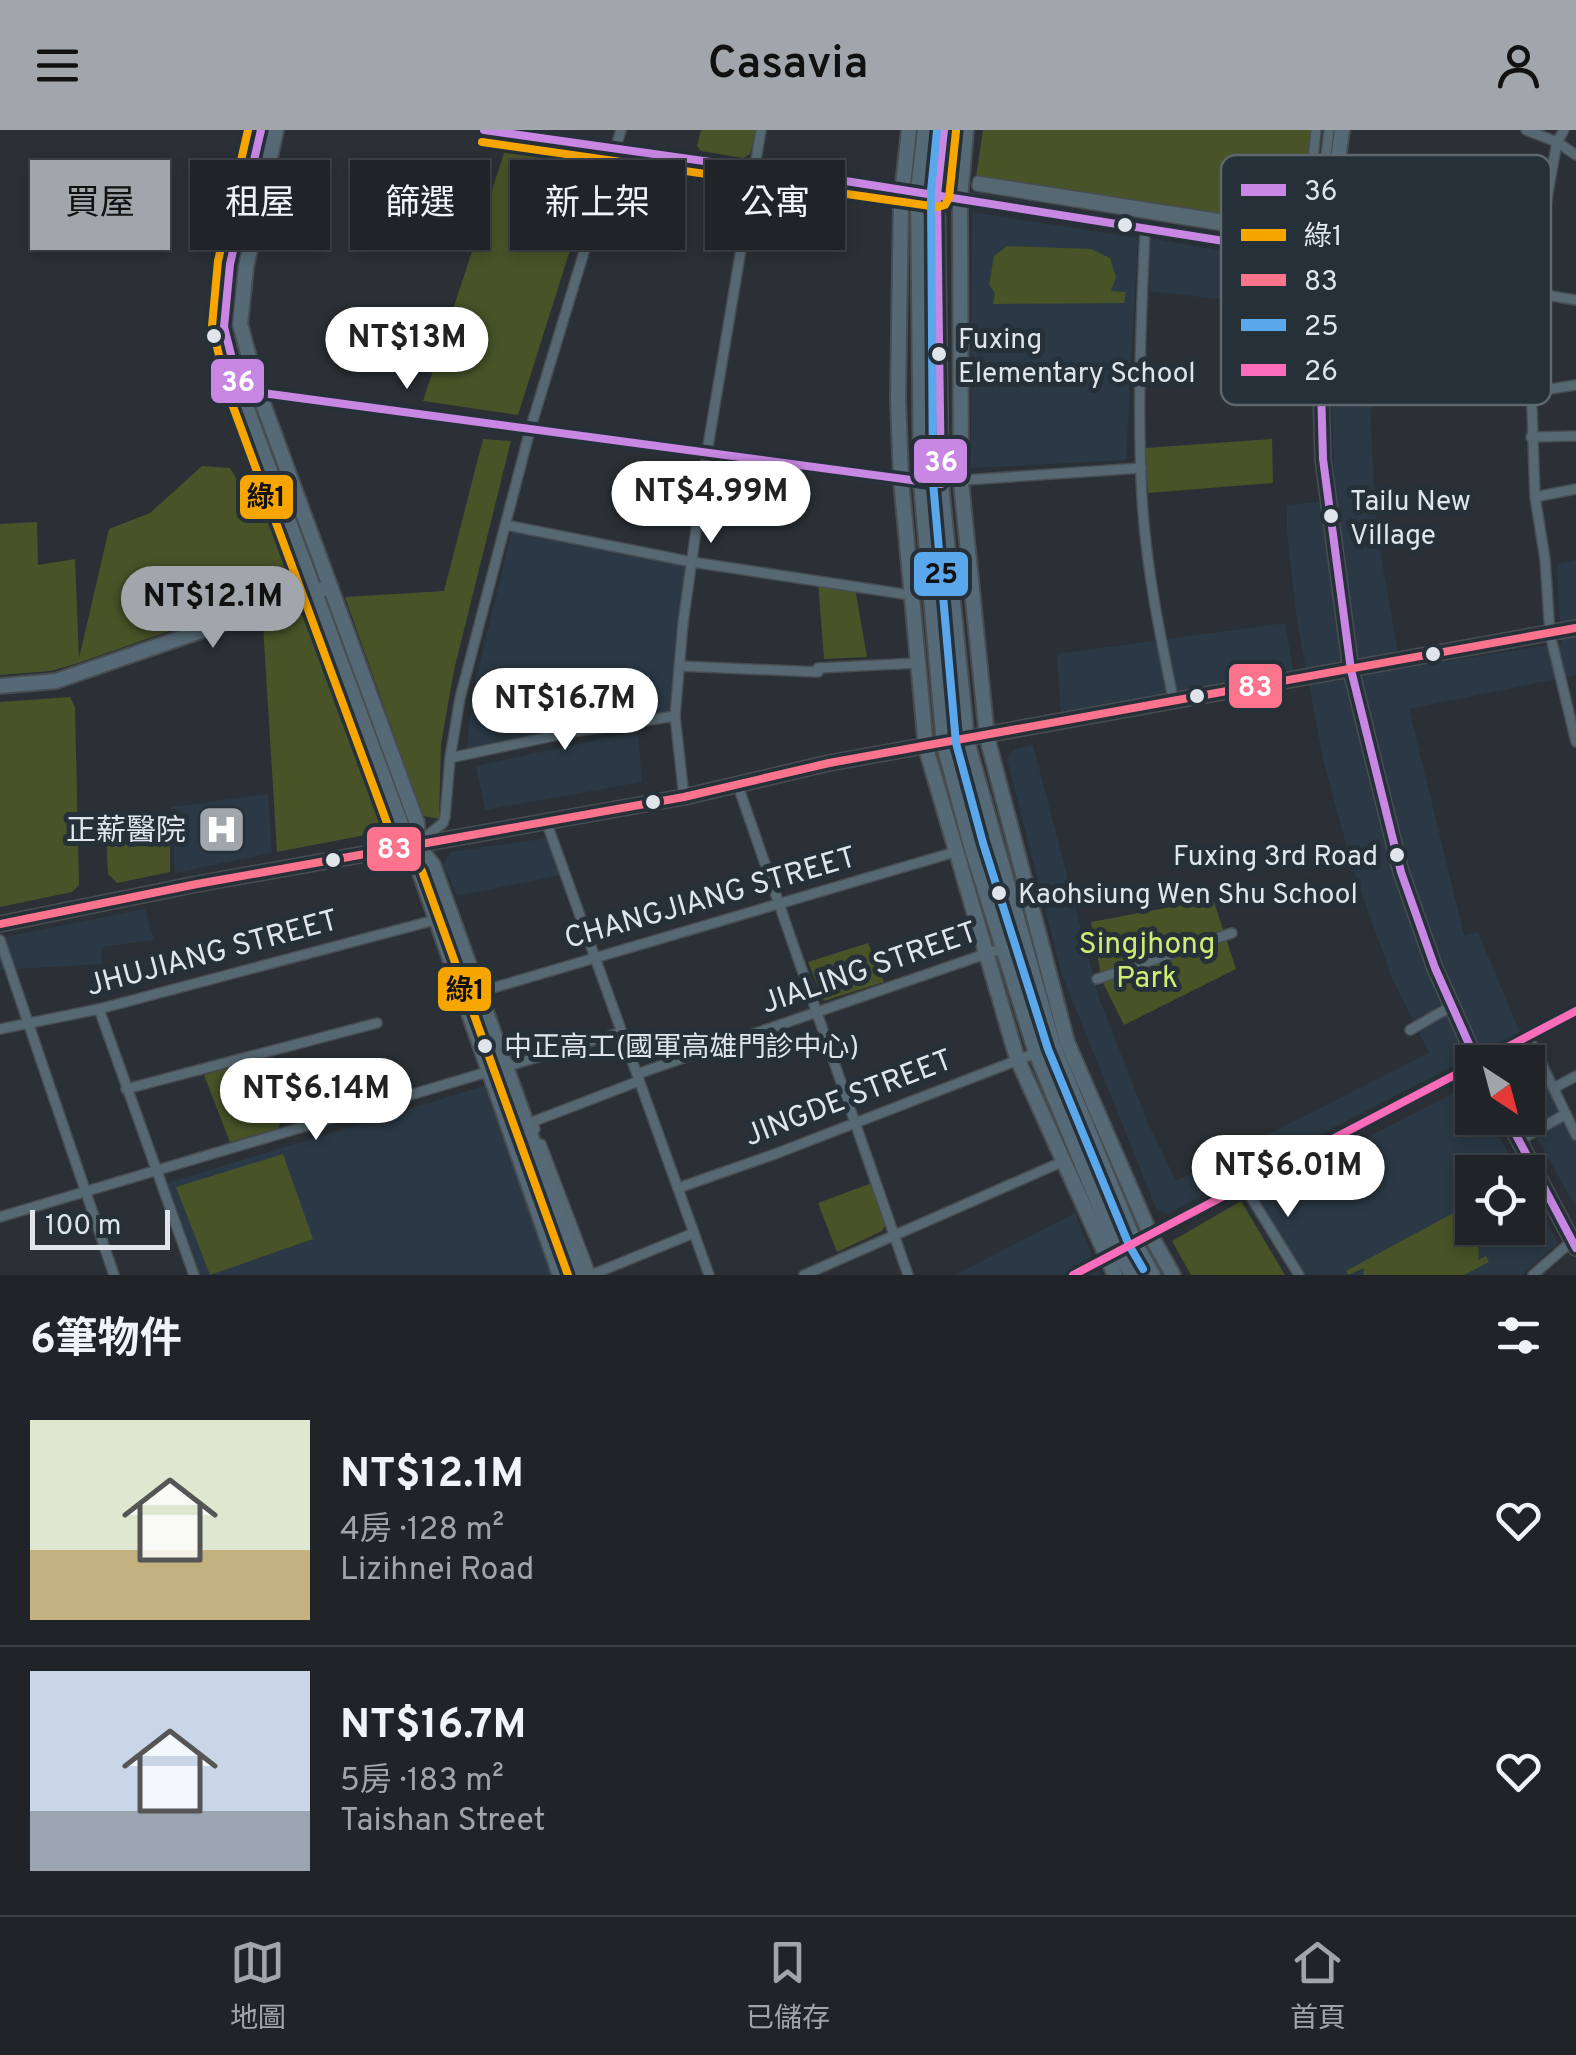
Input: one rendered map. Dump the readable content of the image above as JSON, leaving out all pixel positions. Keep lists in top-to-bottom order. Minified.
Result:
{"streets":{"street":["CHANGJIANG STREET","JHUJIANG STREET","JIALING STREET","JINGDE STREET"]},"parks":["Singjhong Park"],"places":{"other":["Fuxing Elementary School","Tailu New Village","Fuxing 3rd Road","Kaohsiung Wen Shu School","中正高工(國軍高雄門診中心)"],"hospital":["正薪醫院"]},"lines":["transit line 36","transit line 綠1","transit line 25","transit line 83","transit line 26"],"legend":["36","綠1","83","25","26"],"scale_bar":"100 m","north":"bottom right","page":{"header":"Casavia","chip":["買屋","租屋","篩選","新上架","公寓"],"price":["NT$13M","NT$4.99M","NT$12.1M","NT$16.7M","NT$6.14M","NT$6.01M"],"scale":"100 m","heading":"6筆物件","list":[{"name":"NT$12.1M","note":"4房 · 128 m² · Lizihnei Road"},{"name":"NT$16.7M","note":"5房 · 183 m² · Taishan Street"}],"tabs":["地圖","已儲存","首頁"]}}
